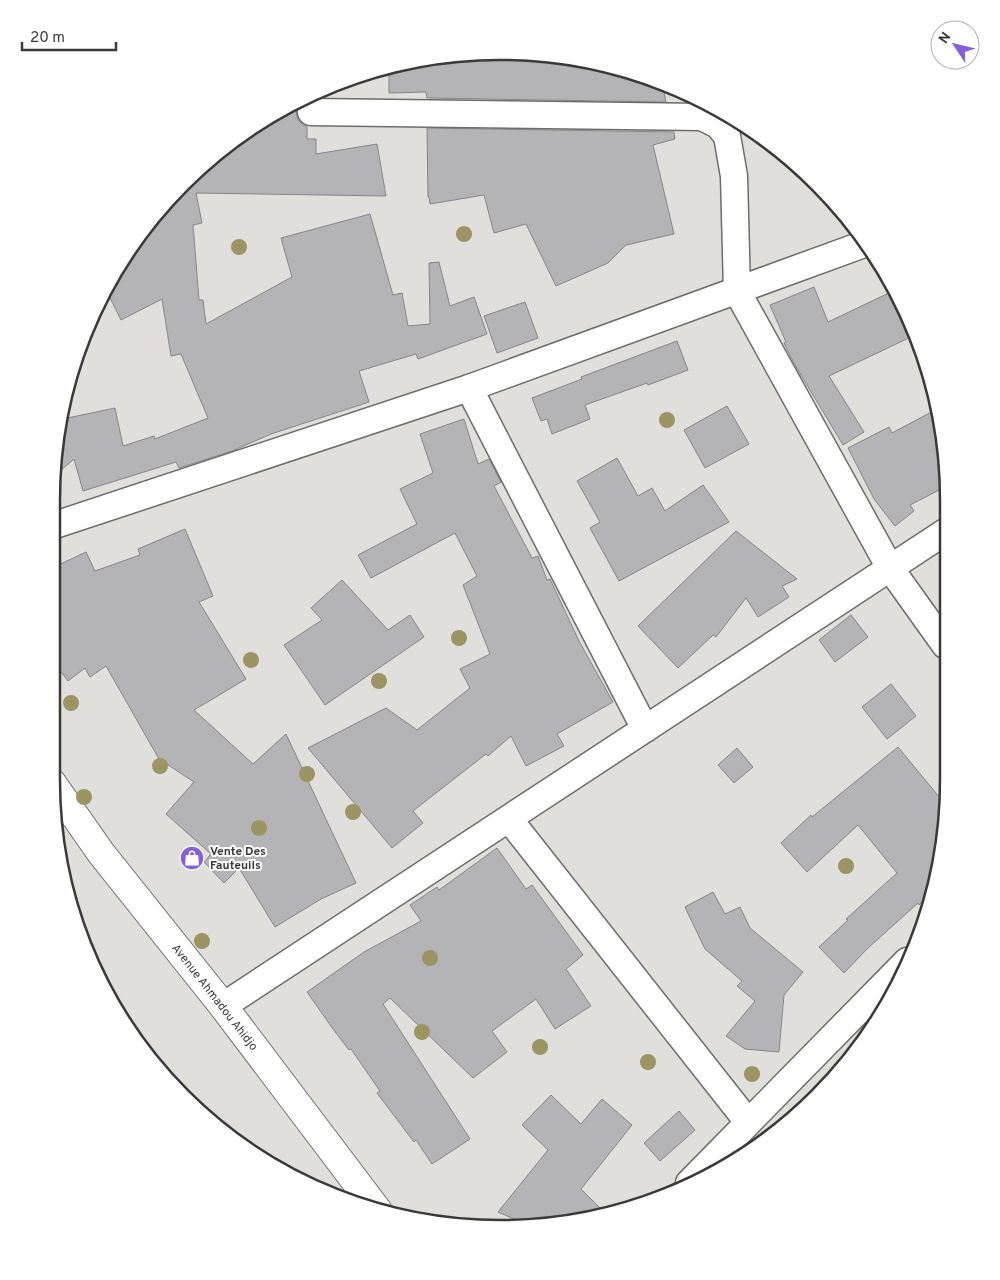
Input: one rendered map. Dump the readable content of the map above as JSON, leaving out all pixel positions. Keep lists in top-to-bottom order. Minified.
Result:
{"streets":{"main road":["Avenue Ahmadou Ahidjo"]},"places":{"shop":["Vente Des Fauteuils"]},"scale_bar":"20 m","north":"top left"}
